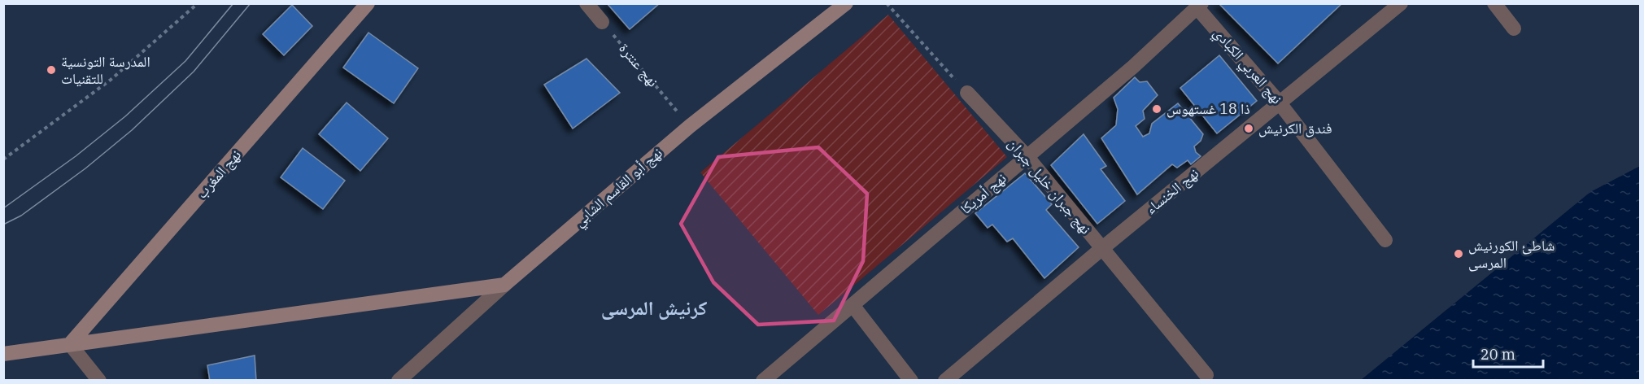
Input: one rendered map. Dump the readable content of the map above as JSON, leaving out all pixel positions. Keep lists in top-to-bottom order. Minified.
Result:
{"streets":{"street":["نهج العربي الكبادي","نهج المغرب","نهج جبران خليل جبران","نهج أبو القاسم الشابي","نهج الخنساء","نهج أمريكا"],"path":["نهج عنترة"]},"crossings":[["نهج عنترة","نهج أبو القاسم الشابي"],["نهج العربي الكبادي","نهج الخنساء"],["نهج العربي الكبادي","نهج أمريكا"],["نهج جبران خليل جبران","نهج الخنساء"],["نهج جبران خليل جبران","نهج أمريكا"]],"districts":["كرنيش المرسى"],"places":["المدرسة التونسية للتقنيات","ذا 18 غستهوس","فندق الكرنيش","شاطئ الكورنيش المرسى"],"scale_bar":"20 m"}
